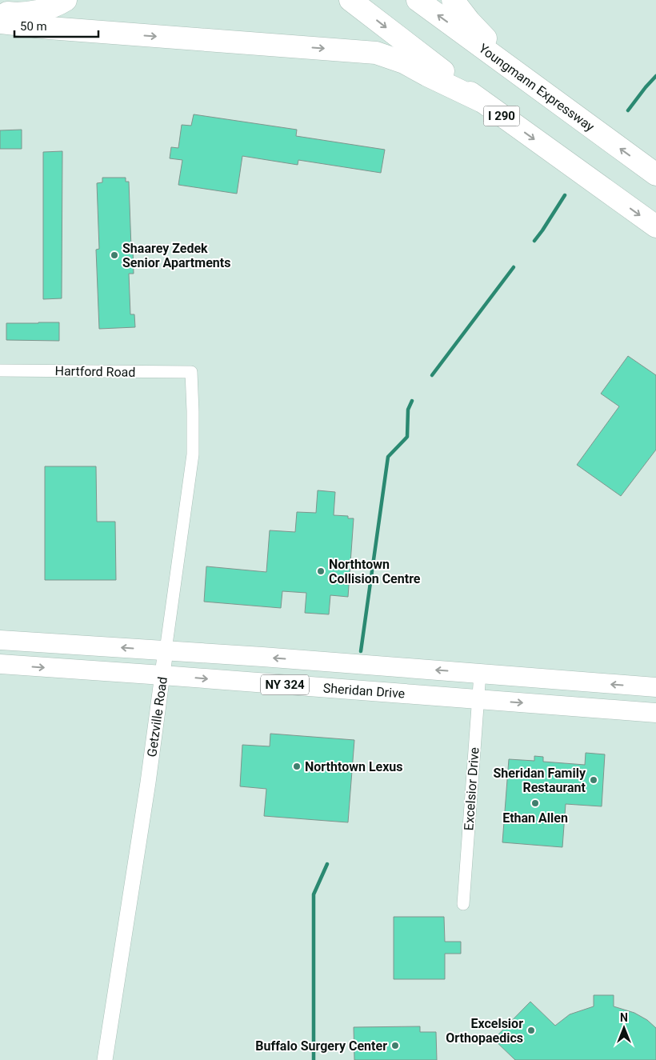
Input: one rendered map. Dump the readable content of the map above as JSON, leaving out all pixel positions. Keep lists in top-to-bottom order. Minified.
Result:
{"streets":{"highway":["Youngmann Expressway","I 290"],"main road":["NY 324","Sheridan Drive"],"street":["Hartford Road","Getzville Road","Excelsior Drive"]},"crossings":[["Hartford Road","Getzville Road"],["Sheridan Drive","Getzville Road"],["Sheridan Drive","Excelsior Drive"]],"places":["Shaarey Zedek Senior Apartments","Northtown Collision Centre","Northtown Lexus","Sheridan Family Restaurant","Ethan Allen","Excelsior Orthopaedics","Buffalo Surgery Center"],"scale_bar":"50 m","north":"top"}
